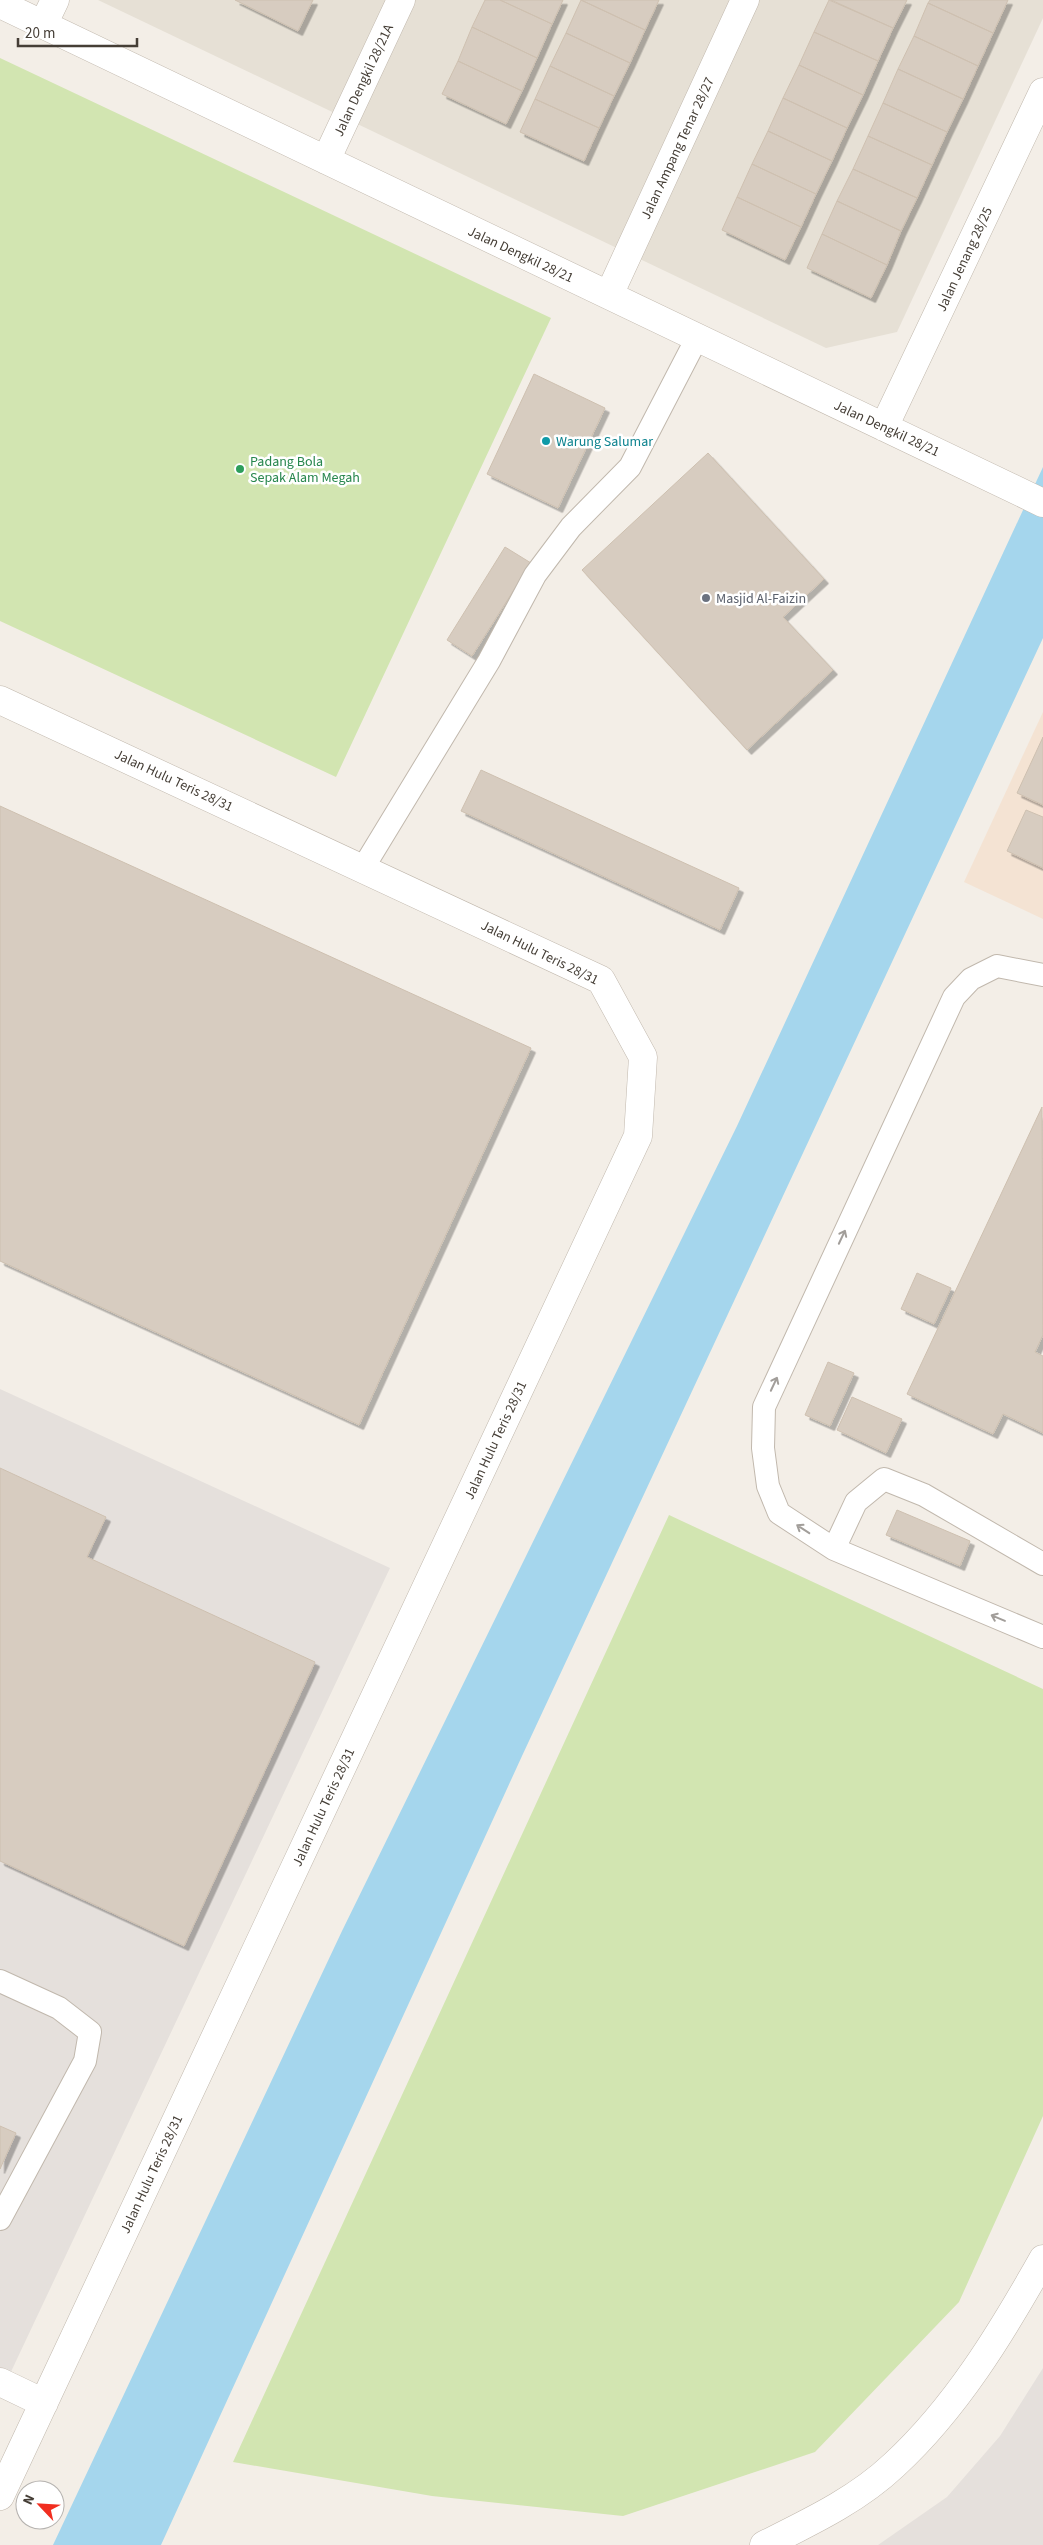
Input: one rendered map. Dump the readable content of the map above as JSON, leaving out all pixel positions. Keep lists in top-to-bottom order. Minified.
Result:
{"streets":{"street":["Jalan Dengkil 28/21A","Jalan Ampang Tenar 28/27","Jalan Dengkil 28/21","Jalan Jenang 28/25","Jalan Hulu Teris 28/31"]},"crossings":[["Jalan Dengkil 28/21A","Jalan Dengkil 28/21"],["Jalan Ampang Tenar 28/27","Jalan Dengkil 28/21"],["Jalan Dengkil 28/21","Jalan Jenang 28/25"]],"places":["Warung Salumar","Padang Bola Sepak Alam Megah","Masjid Al-Faizin"],"scale_bar":"20 m","north":"top left"}
